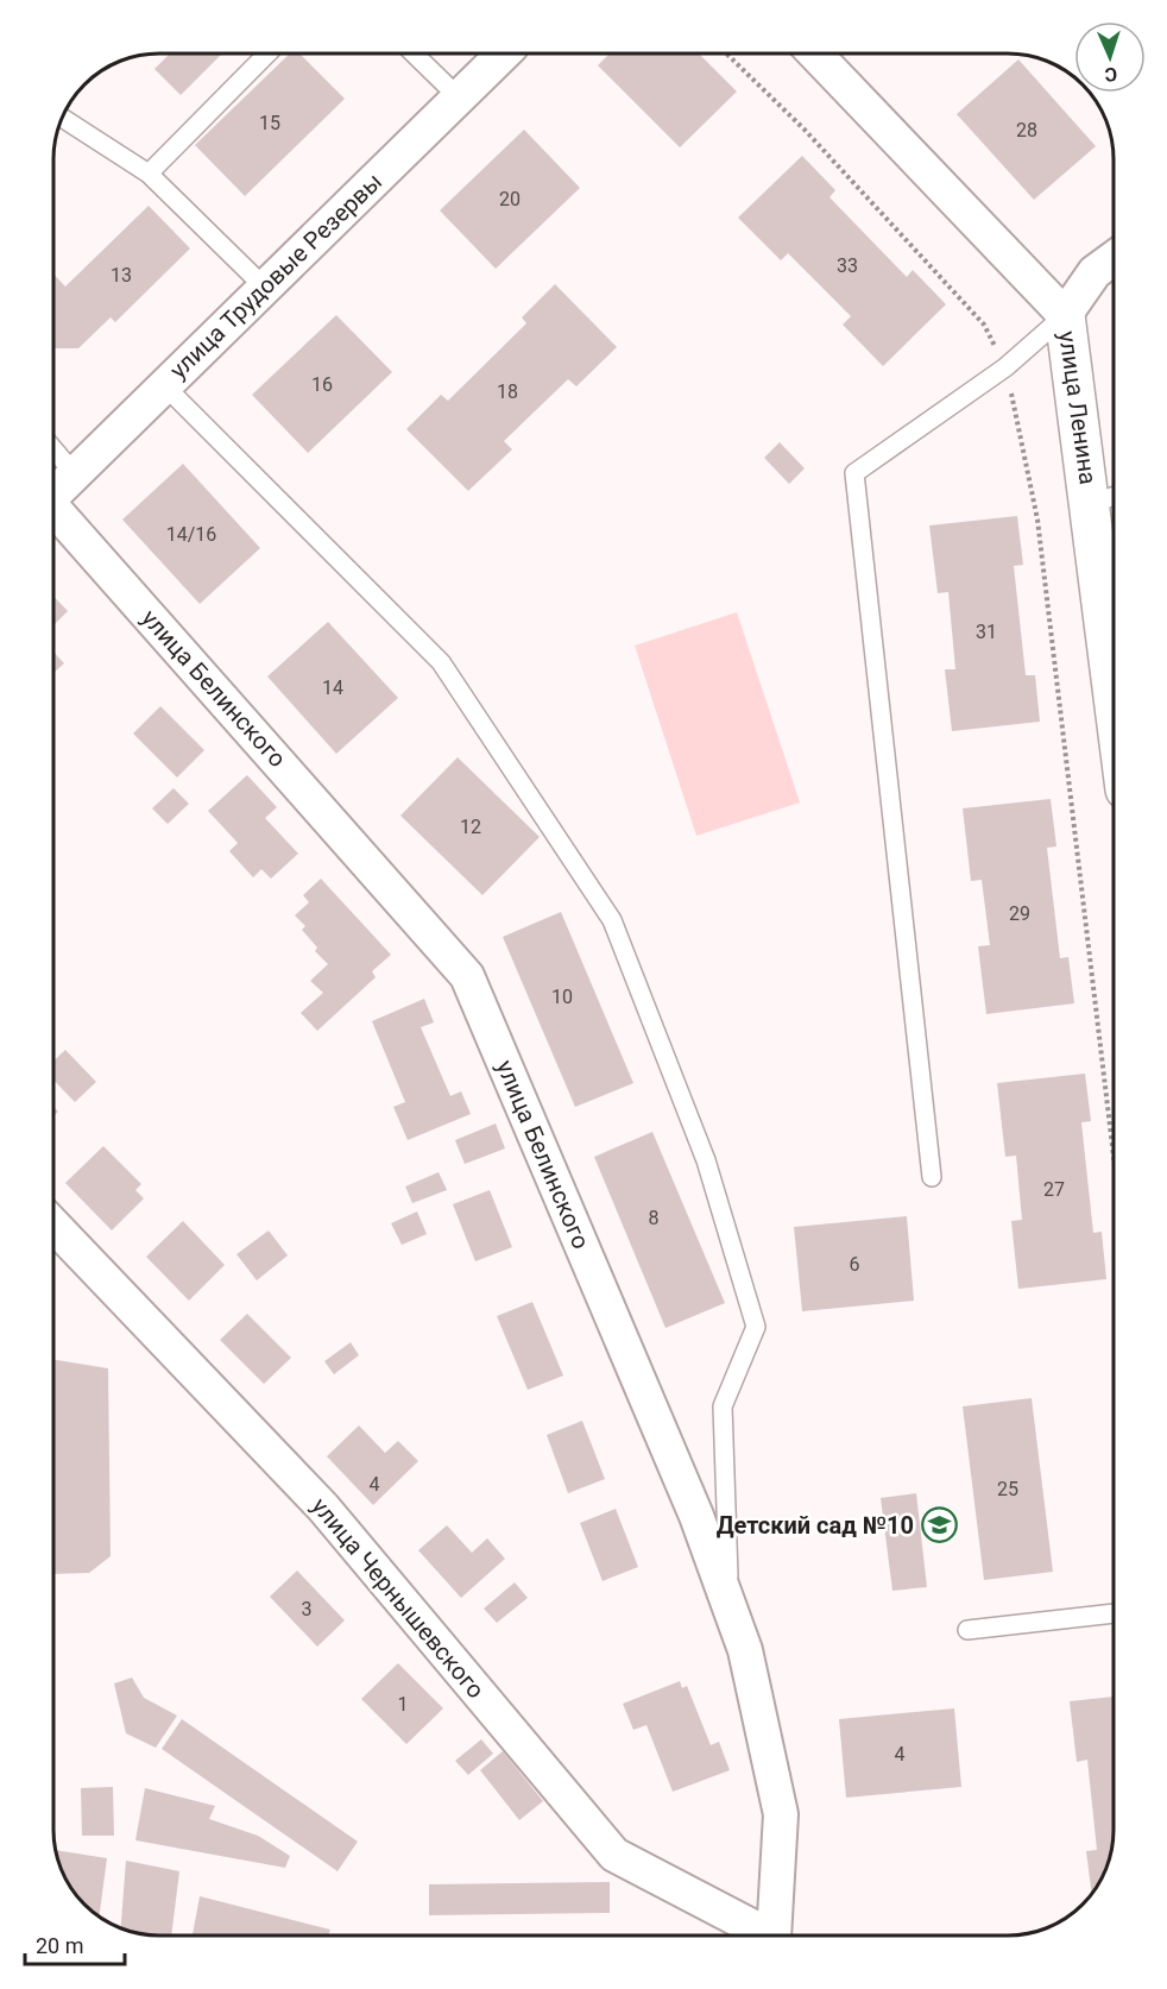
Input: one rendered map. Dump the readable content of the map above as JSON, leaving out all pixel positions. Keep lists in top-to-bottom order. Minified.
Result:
{"streets":{"street":["улица Трудовые Резервы","улица Ленина","улица Белинского","улица Чернышевского"]},"places":{"school or university":["Детский сад №10"]},"house_numbers":["15","28","20","33","13","16","18","14/16","31","14","12","29","10","27","8","6","4","25","3","1","4"],"scale_bar":"20 m","north":"bottom"}
